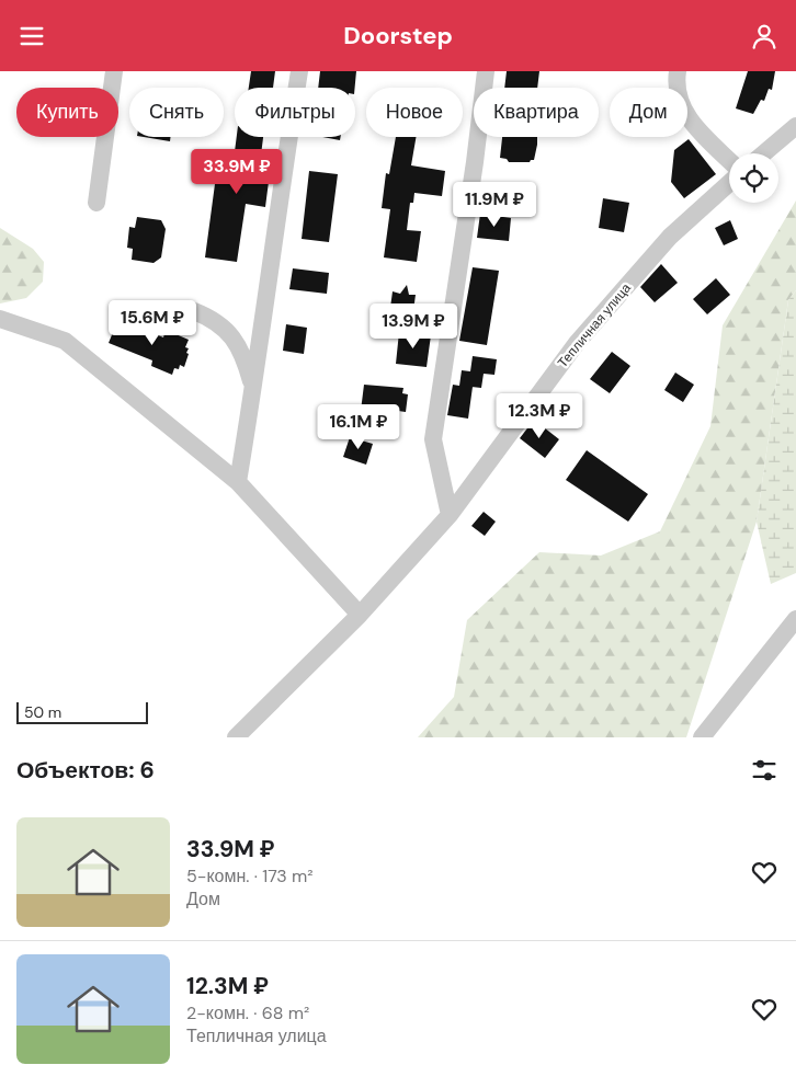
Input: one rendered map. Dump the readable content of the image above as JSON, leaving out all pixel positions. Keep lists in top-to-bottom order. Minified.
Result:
{"streets":{"street":["Тепличная улица"]},"scale_bar":"50 m","page":{"header":"Doorstep","chip":["Купить","Снять","Фильтры","Новое","Квартира","Дом"],"price":["33.9M ₽","11.9M ₽","15.6M ₽","13.9M ₽","12.3M ₽","16.1M ₽"],"scale":"50 m","heading":"Объектов: 6","list":[{"name":"33.9M ₽","note":"5-комн. · 173 m² · Дом"},{"name":"12.3M ₽","note":"2-комн. · 68 m² · Тепличная улица"}]}}
